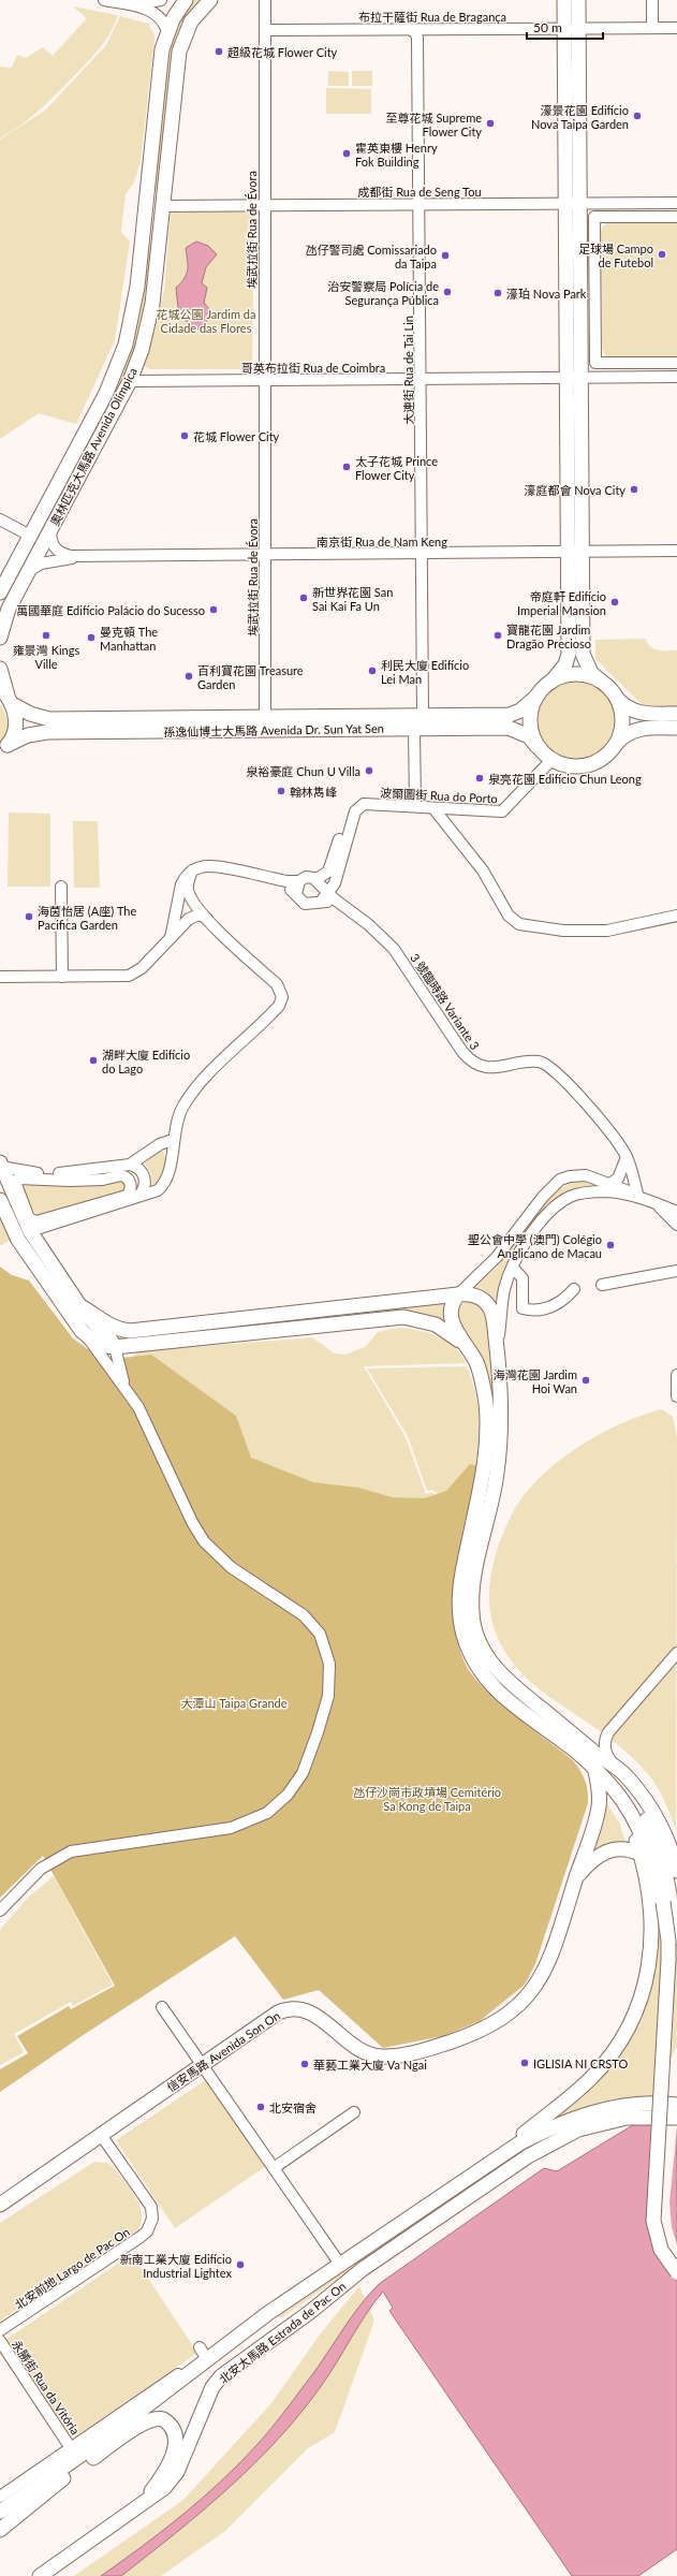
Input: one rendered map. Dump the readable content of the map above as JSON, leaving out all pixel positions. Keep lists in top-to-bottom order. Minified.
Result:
{"streets":{"main road":["奧林匹克大馬路 Avenida Olímpica","孫逸仙博士大馬路 Avenida Dr. Sun Yat Sen","信安馬路 Avenida Son On","北安大馬路 Estrada de Pac On"],"street":["布拉干薩街 Rua de Bragança","成都街 Rua de Seng Tou","埃武拉街 Rua de Évora","哥英布拉街 Rua de Coimbra","大連街 Rua de Tai Lin","南京街 Rua de Nam Keng","波爾圖街 Rua do Porto","3 號臨時路 Variante 3","北安前地 Largo de Pac On","永勝街 Rua da Vitória"]},"crossings":[["布拉干薩街 Rua de Bragança","埃武拉街 Rua de Évora"],["成都街 Rua de Seng Tou","埃武拉街 Rua de Évora"],["成都街 Rua de Seng Tou","大連街 Rua de Tai Lin"],["成都街 Rua de Seng Tou","奧林匹克大馬路 Avenida Olímpica"],["埃武拉街 Rua de Évora","哥英布拉街 Rua de Coimbra"],["埃武拉街 Rua de Évora","南京街 Rua de Nam Keng"],["埃武拉街 Rua de Évora","孫逸仙博士大馬路 Avenida Dr. Sun Yat Sen"],["哥英布拉街 Rua de Coimbra","大連街 Rua de Tai Lin"],["哥英布拉街 Rua de Coimbra","奧林匹克大馬路 Avenida Olímpica"],["大連街 Rua de Tai Lin","南京街 Rua de Nam Keng"],["大連街 Rua de Tai Lin","孫逸仙博士大馬路 Avenida Dr. Sun Yat Sen"],["奧林匹克大馬路 Avenida Olímpica","南京街 Rua de Nam Keng"],["波爾圖街 Rua do Porto","3 號臨時路 Variante 3"],["信安馬路 Avenida Son On","北安前地 Largo de Pac On"],["北安大馬路 Estrada de Pac On","永勝街 Rua da Vitória"]],"parks":["花城公園 Jardim da Cidade das Flores","大潭山 Taipa Grande","氹仔沙崗市政墳場 Cemitério Sa Kong de Taipa"],"places":["超級花城 Flower City","濠景花園 Edifício Nova Taipa Garden","至尊花城 Supreme Flower City","霍英東樓 Henry Fok Building","足球場 Campo de Futebol","氹仔警司處 Comissariado da Taipa","治安警察局 Polícia de Segurança Pública","濠珀 Nova Park","花城 Flower City","太子花城 Prince Flower City","濠庭都會 Nova City","新世界花園 San Sai Kai Fa Un","帝庭軒 Edifício Imperial Mansion","萬國華庭 Edifício Palácio do Sucesso","雍景灣 Kings Ville","寶龍花園 Jardim Dragão Precioso","曼克頓 The Manhattan","利民大廈 Edifício Lei Man","百利寶花園 Treasure Garden","泉裕豪庭 Chun U Villa","泉亮花園 Edifício Chun Leong","翰林雋峰","海茵怡居 (A座) The Pacifica Garden","湖畔大廈 Edifício do Lago","聖公會中學 (澳門) Colégio Anglicano de Macau","海灣花園 Jardim Hoi Wan","IGLISIA NI CRSTO","華藝工業大廈 Va Ngai","北安宿舍","新南工業大廈 Edifício Industrial Lightex"],"scale_bar":"50 m"}
